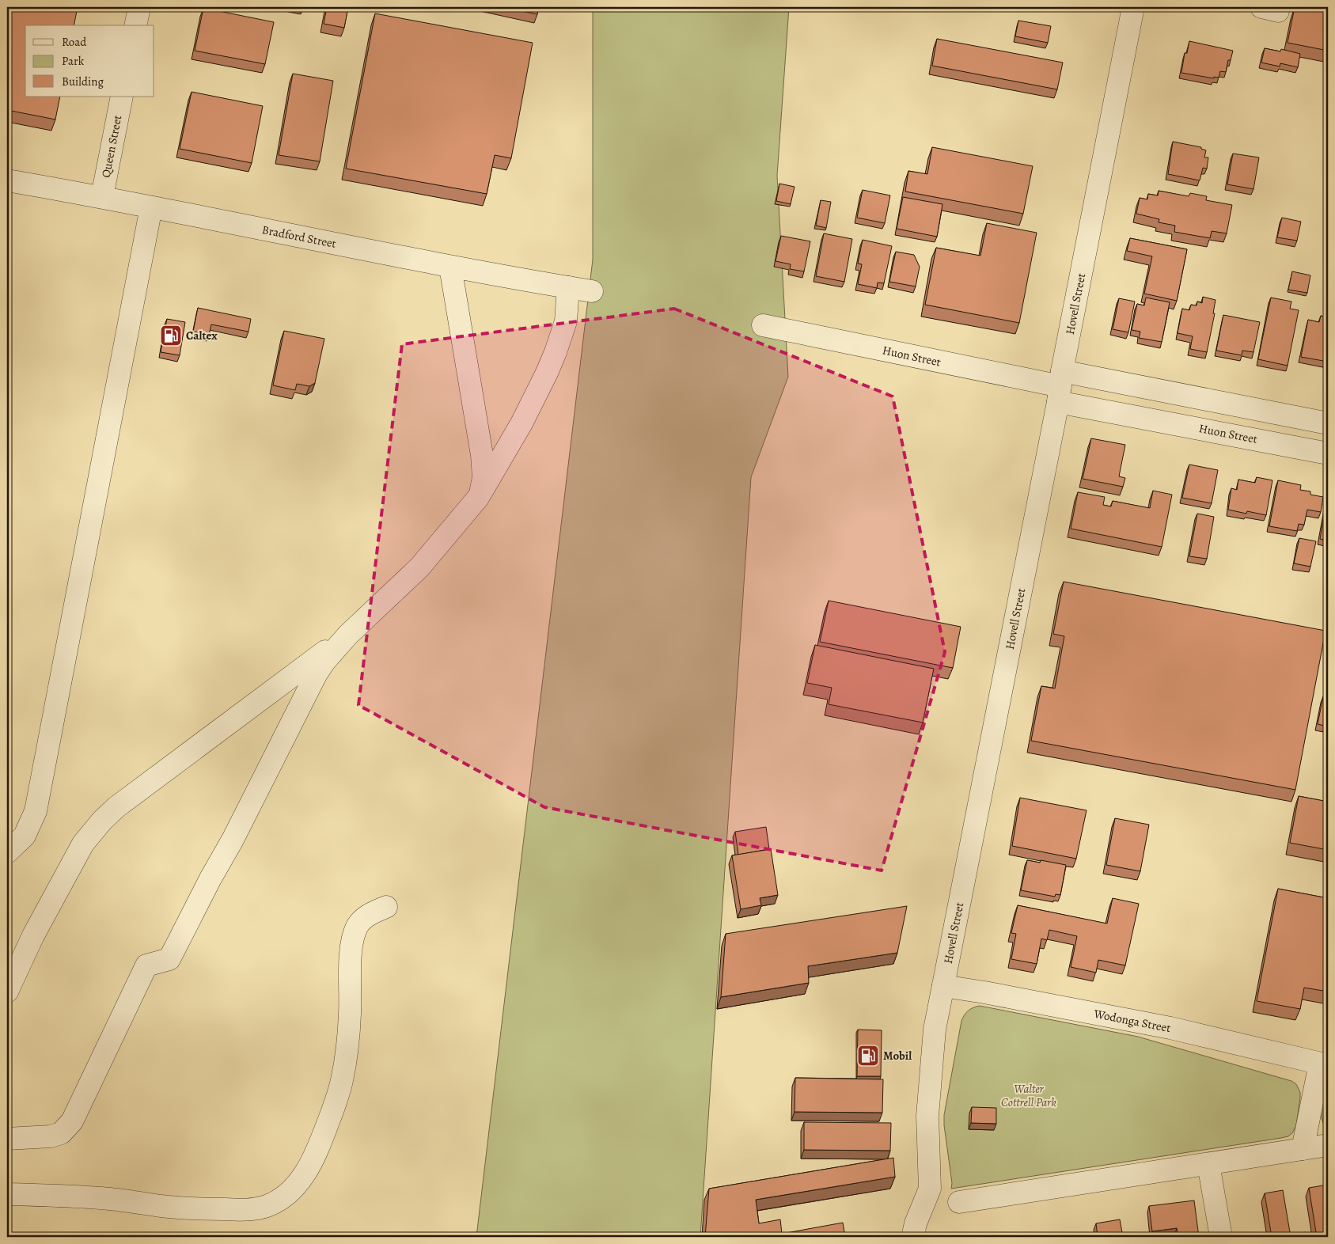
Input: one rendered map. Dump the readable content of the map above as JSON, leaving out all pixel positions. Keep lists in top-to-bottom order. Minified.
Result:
{"streets":{"street":["Queen Street","Bradford Street","Hovell Street","Huon Street","Wodonga Street"]},"crossings":[["Queen Street","Bradford Street"],["Hovell Street","Huon Street"],["Hovell Street","Wodonga Street"]],"parks":["Walter Cottrell Park"],"places":{"fuel station":["Caltex","Mobil"]},"legend":["Road","Park","Building"]}
